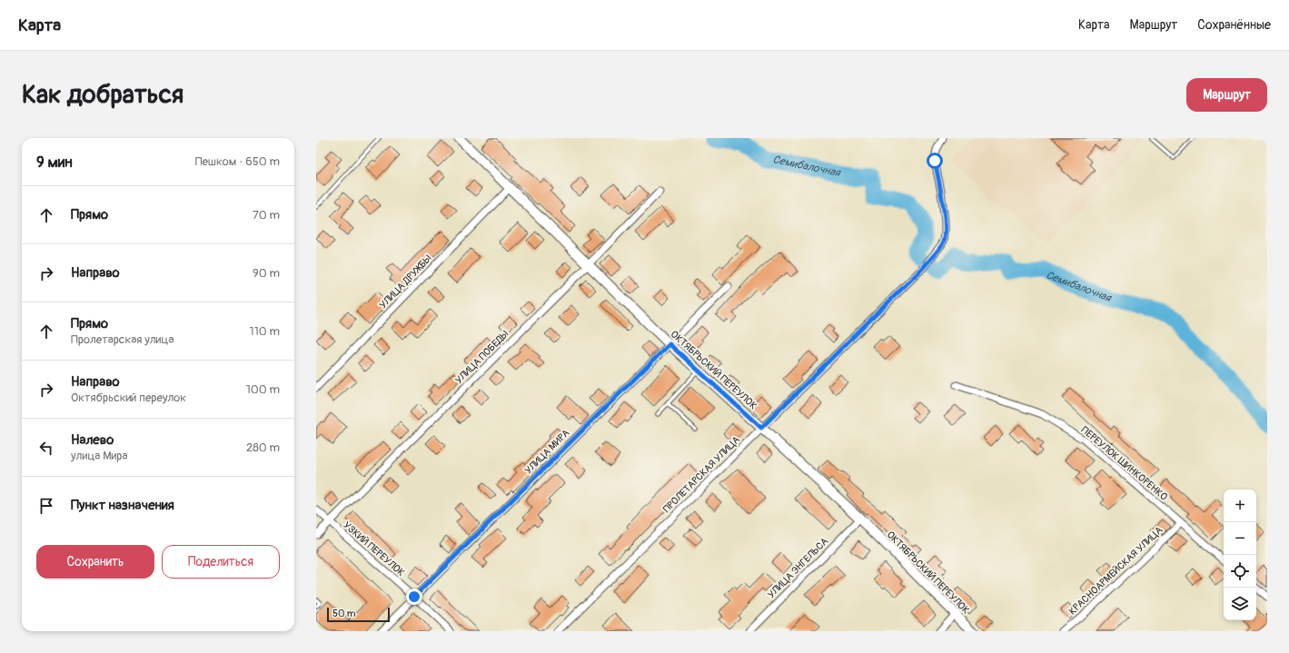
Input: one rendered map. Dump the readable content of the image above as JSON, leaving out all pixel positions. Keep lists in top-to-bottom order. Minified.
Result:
{"streets":{"street":["УЛИЦА ДРУЖБЫ","УЛИЦА ПОБЕДЫ","ОКТЯБРЬСКИЙ ПЕРЕУЛОК","УЛИЦА МИРА","ПЕРЕУЛОК ШИНКОРЕНКО","ПРОЛЕТАРСКАЯ УЛИЦА","УЗКИЙ ПЕРЕУЛОК","УЛИЦА ЭНГЕЛЬСА","КРАСНОАРМЕЙСКАЯ УЛИЦА"]},"crossings":[["УЛИЦА ДРУЖБЫ","ОКТЯБРЬСКИЙ ПЕРЕУЛОК"],["УЛИЦА ПОБЕДЫ","ОКТЯБРЬСКИЙ ПЕРЕУЛОК"],["УЛИЦА ПОБЕДЫ","УЗКИЙ ПЕРЕУЛОК"],["ОКТЯБРЬСКИЙ ПЕРЕУЛОК","УЛИЦА МИРА"],["ОКТЯБРЬСКИЙ ПЕРЕУЛОК","ПРОЛЕТАРСКАЯ УЛИЦА"],["ОКТЯБРЬСКИЙ ПЕРЕУЛОК","УЛИЦА ЭНГЕЛЬСА"],["УЛИЦА МИРА","УЗКИЙ ПЕРЕУЛОК"],["ПЕРЕУЛОК ШИНКОРЕНКО","КРАСНОАРМЕЙСКАЯ УЛИЦА"]],"water":["Семибалочная"],"scale_bar":"50 m","page":{"header":"Карта","nav":["Карта","Маршрут","Сохранённые"],"buttons":["Маршрут",["Сохранить","Поделиться"]],"title":"Как добраться","heading":["9 мин","Пешком · 650 m"],"list":[["Прямо","70 m"],["Направо","90 m"],["Прямо","Пролетарская улица","110 m"],["Направо","Октябрьский переулок","100 m"],["Налево","улица Мира","280 m"],"Пункт назначения"],"map_buttons":["+","−"],"scale":"50 m"}}
